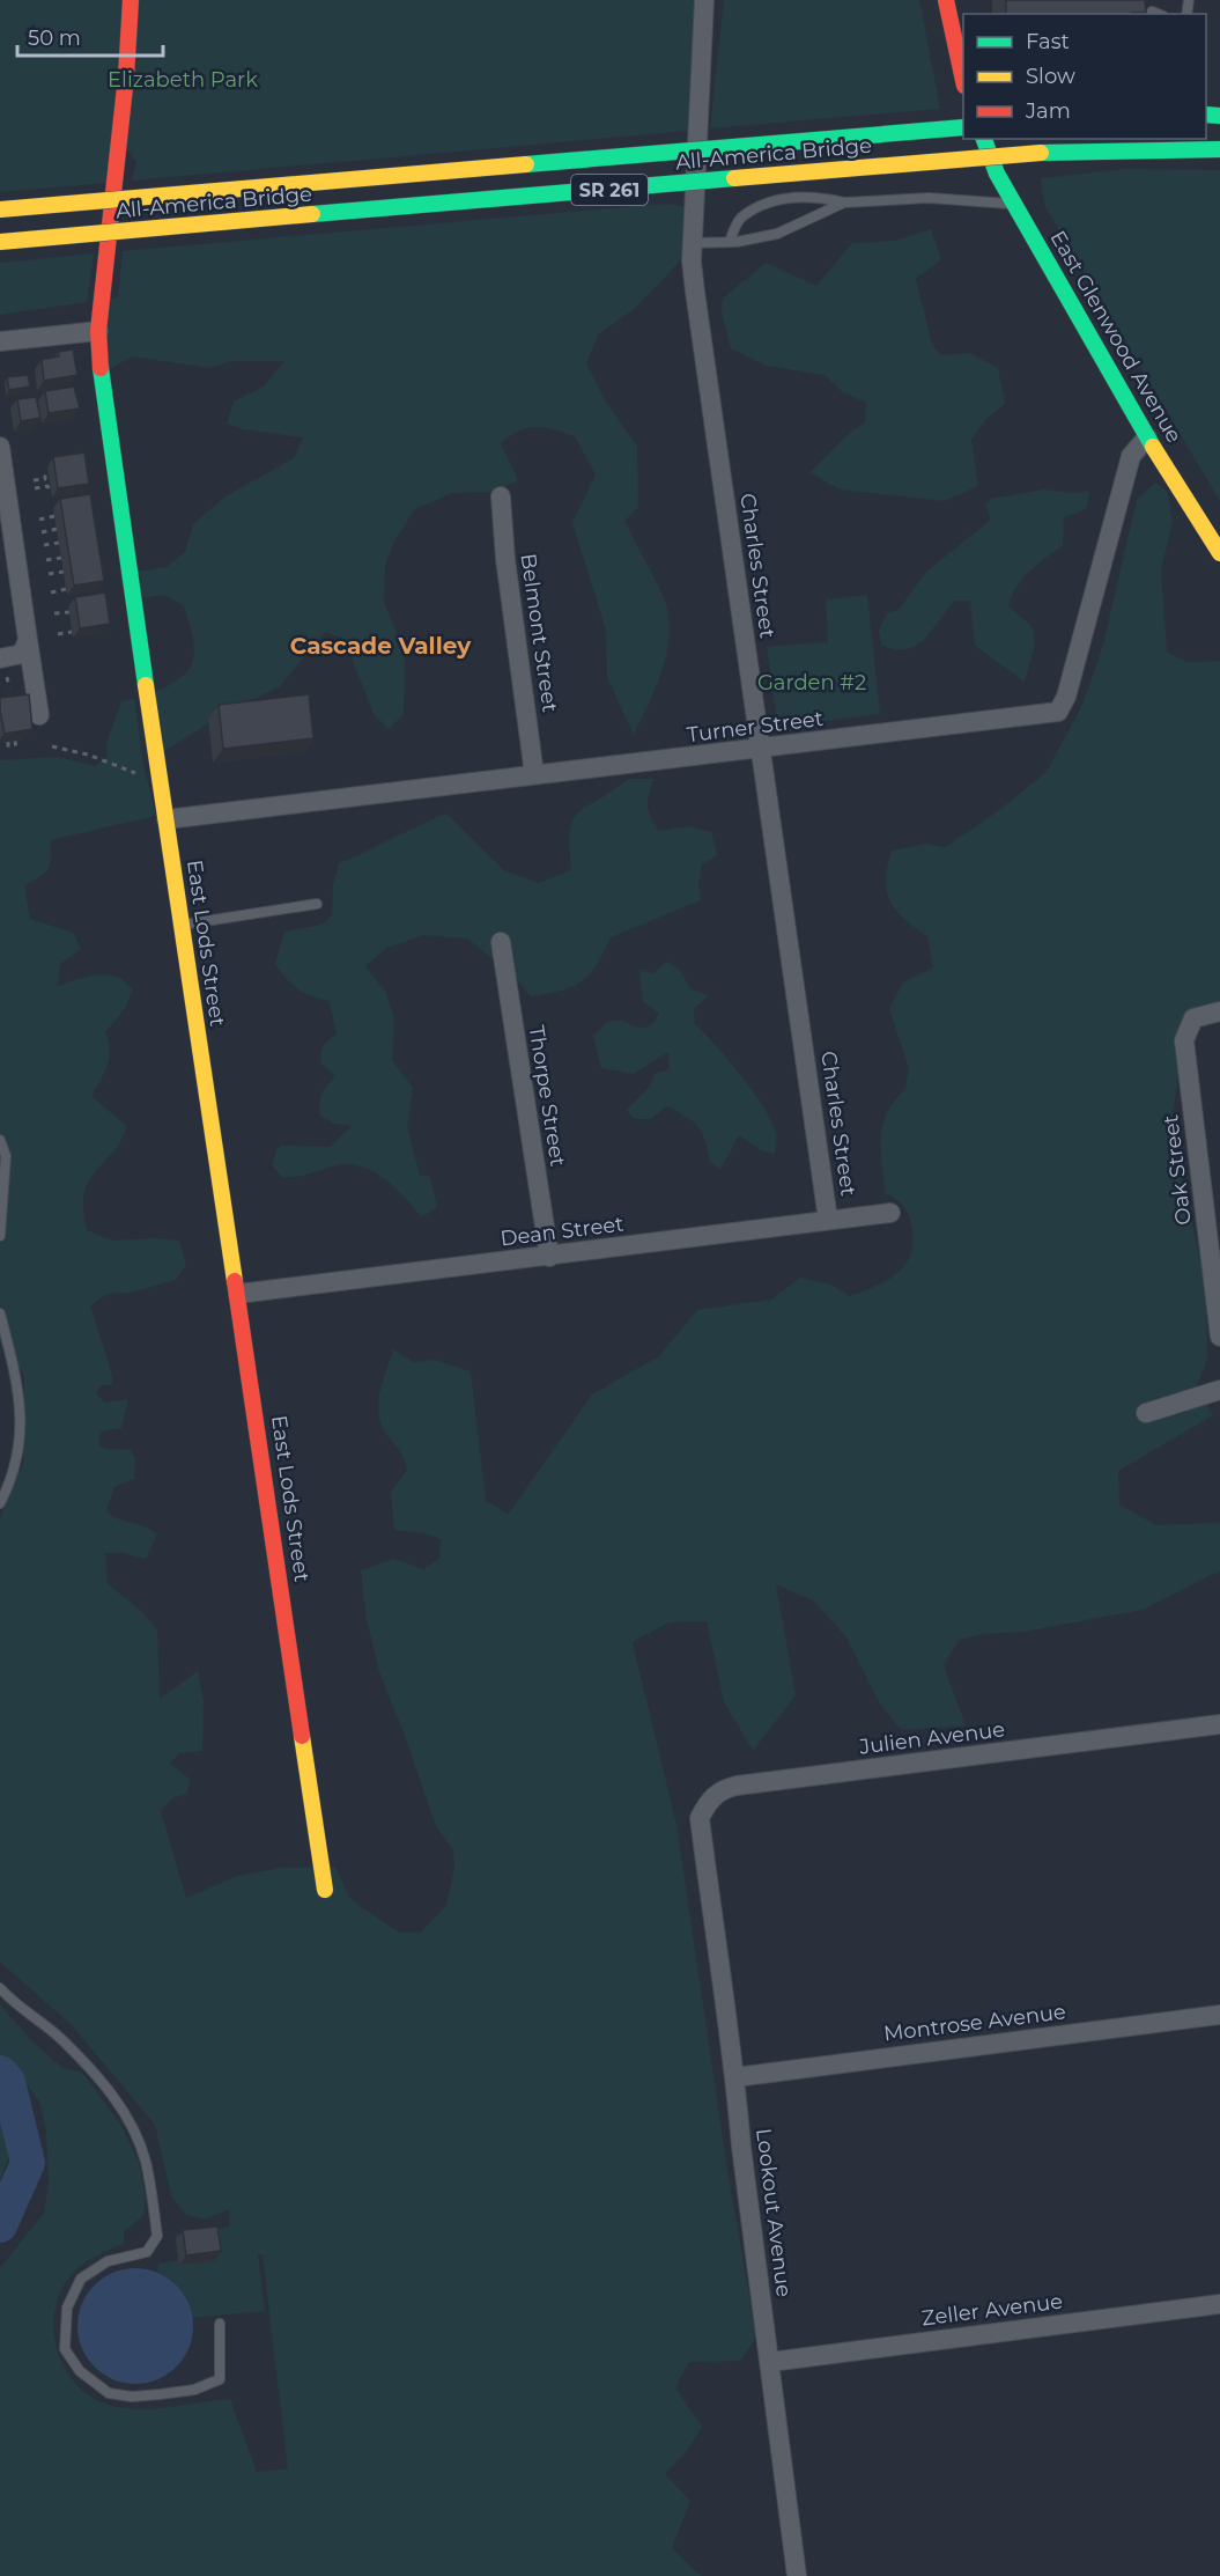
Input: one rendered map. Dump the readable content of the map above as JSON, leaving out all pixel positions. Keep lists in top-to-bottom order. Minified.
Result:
{"streets":{"street":["All-America Bridge","SR 261","East Glenwood Avenue","Charles Street","Belmont Street","Turner Street","East Lods Street","Thorpe Street","Oak Street","Dean Street","Julien Avenue","Montrose Avenue","Lookout Avenue","Zeller Avenue"]},"crossings":[["East Glenwood Avenue","Turner Street"],["Charles Street","Turner Street"],["Charles Street","Dean Street"],["Belmont Street","Turner Street"],["Turner Street","East Lods Street"],["East Lods Street","Dean Street"],["Thorpe Street","Dean Street"],["Julien Avenue","Lookout Avenue"],["Montrose Avenue","Lookout Avenue"],["Lookout Avenue","Zeller Avenue"]],"districts":["Cascade Valley"],"parks":["Elizabeth Park","Garden #2"],"legend":["Fast","Slow","Jam"],"scale_bar":"50 m"}
